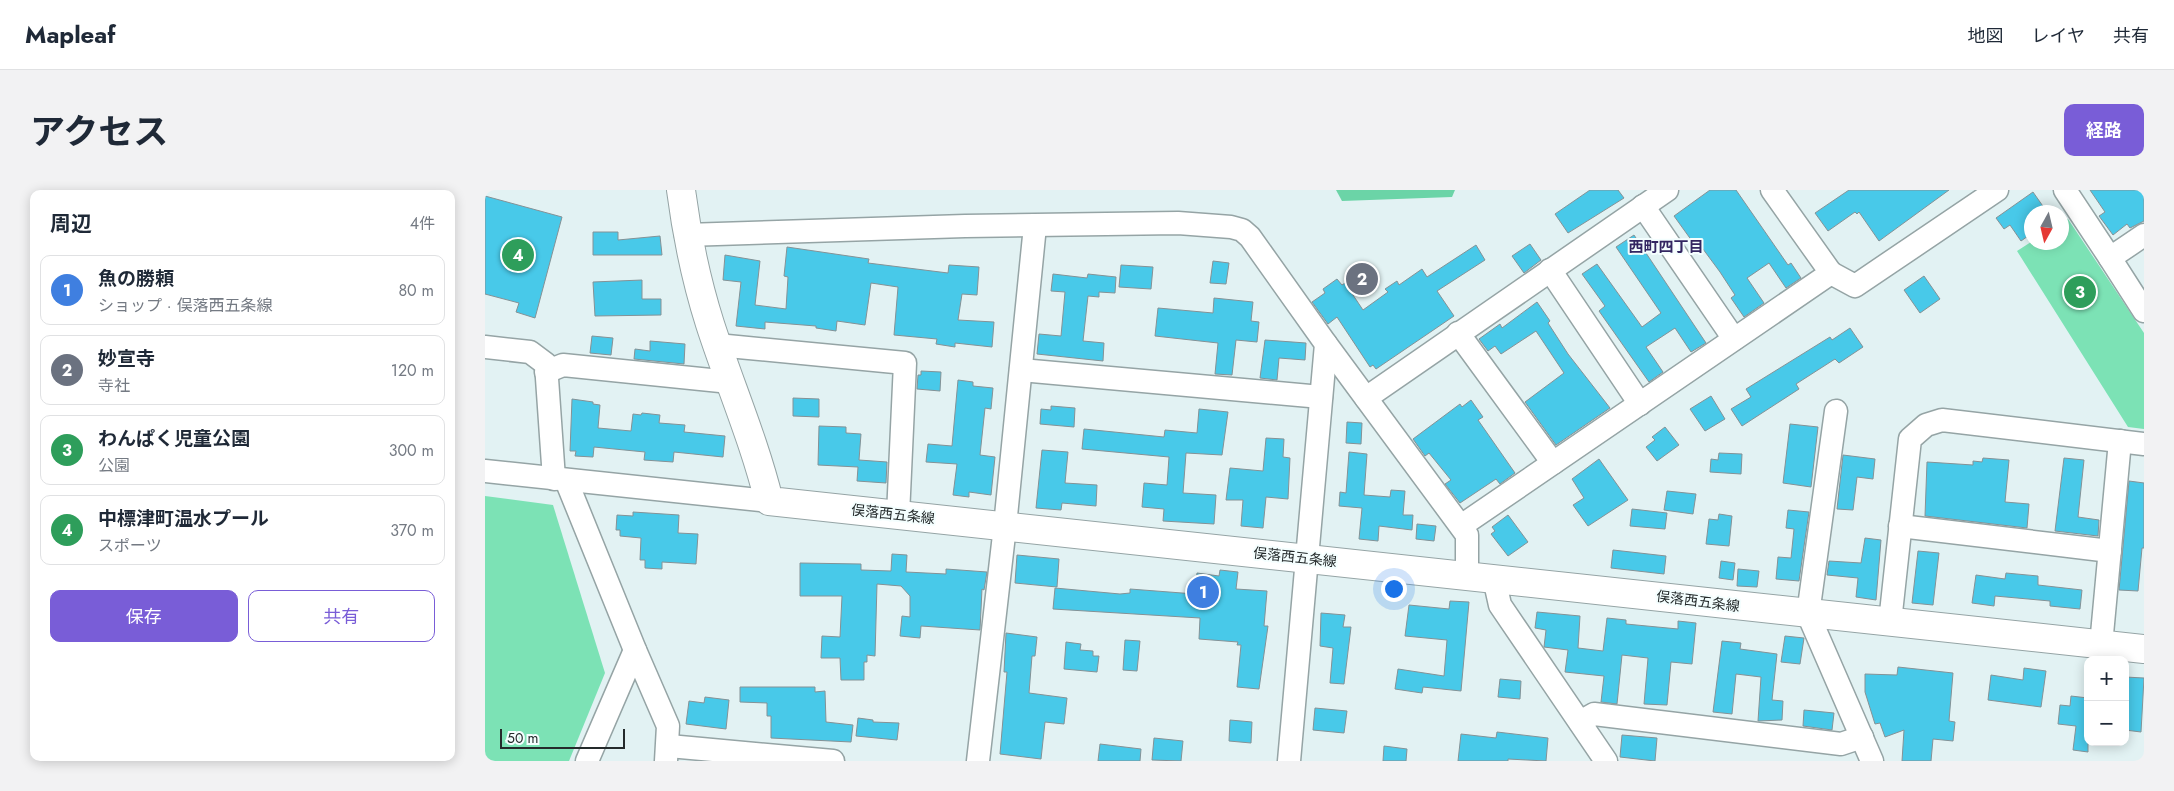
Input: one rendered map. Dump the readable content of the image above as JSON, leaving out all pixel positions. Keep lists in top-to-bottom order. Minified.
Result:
{"streets":{"main road":["俣落西五条線"]},"districts":["西町四丁目"],"scale_bar":"50 m","north":"bottom","page":{"header":"Mapleaf","nav":["地図","レイヤ","共有"],"title":"アクセス","buttons":["経路",["保存","共有"]],"heading":["周辺","4件"],"pins":["4","2","3","1"],"list":[{"mark":"1","name":"魚の勝頼","note":"ショップ · 俣落西五条線","value":"80 m"},{"mark":"2","name":"妙宣寺","note":"寺社","value":"120 m"},{"mark":"3","name":"わんぱく児童公園","note":"公園","value":"300 m"},{"mark":"4","name":"中標津町温水プール","note":"スポーツ","value":"370 m"}],"map_buttons":["+","−"],"scale":"50 m"}}
